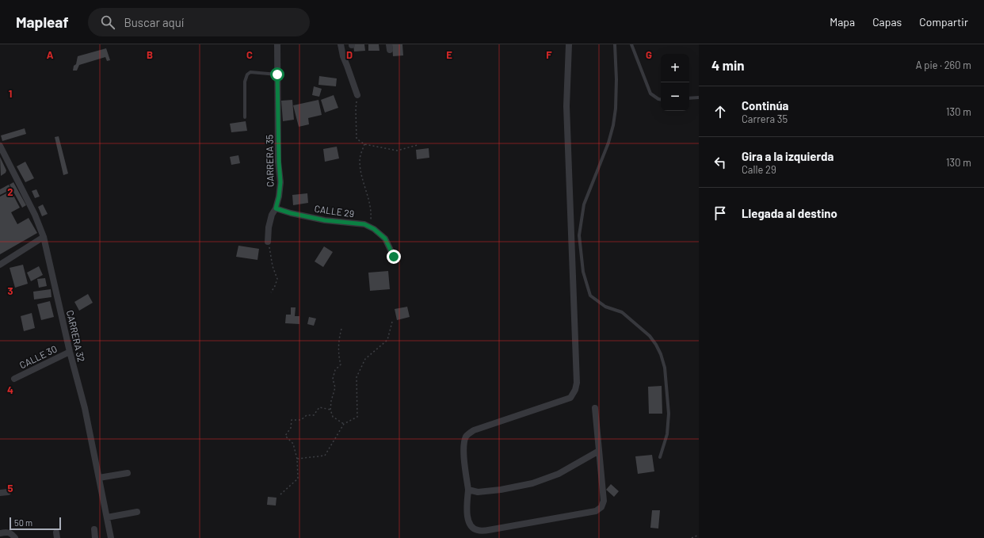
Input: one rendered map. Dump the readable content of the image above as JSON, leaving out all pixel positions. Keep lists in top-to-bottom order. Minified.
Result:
{"streets":{"street":["CARRERA 35","CALLE 29","CARRERA 32","CALLE 30"]},"crossings":[["CARRERA 35","CALLE 29"],["CARRERA 32","CALLE 30"]],"scale_bar":"50 m","page":{"header":"Mapleaf","search":"Buscar aquí","nav":["Mapa","Capas","Compartir"],"heading":["4 min","A pie · 260 m"],"map_buttons":["+","−"],"list":[["Continúa","Carrera 35","130 m"],["Gira a la izquierda","Calle 29","130 m"],"Llegada al destino"],"scale":"50 m"},"grid":{"columns":["A","B","C","D","E","F","G"],"rows":["1","2","3","4","5"]}}
